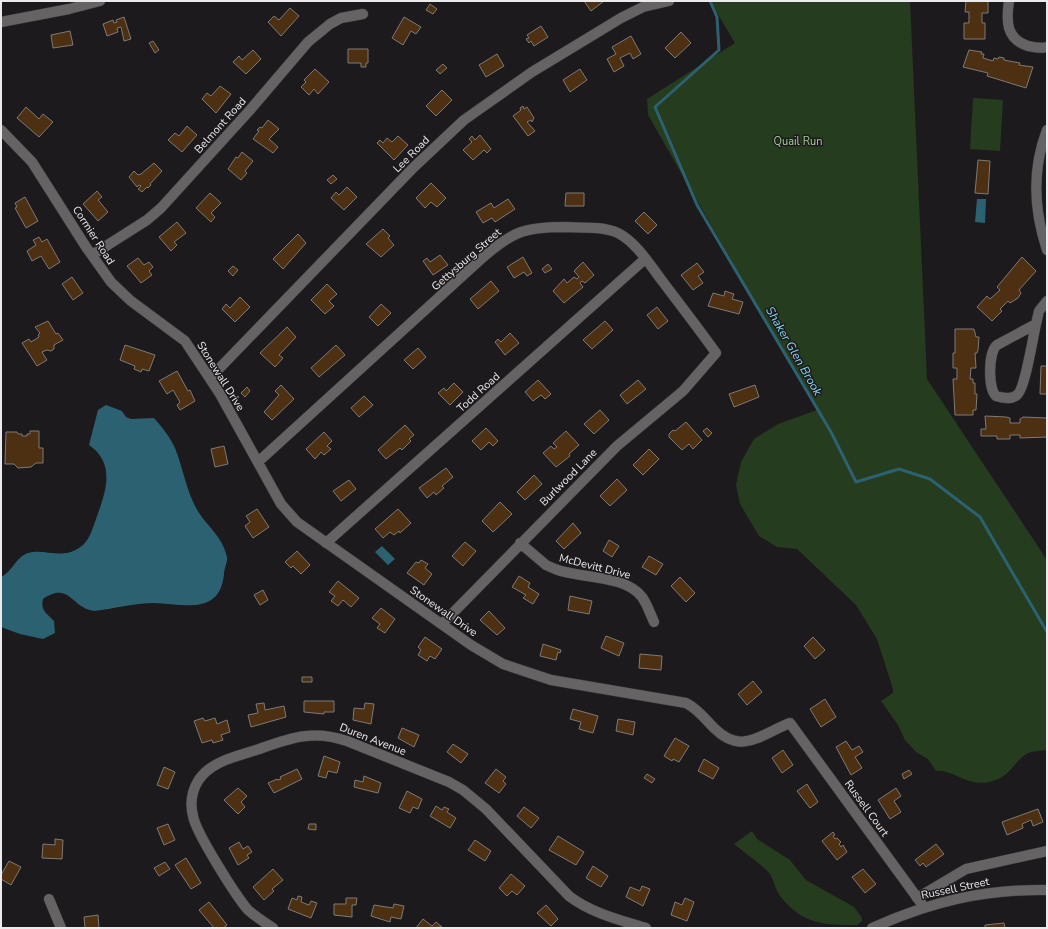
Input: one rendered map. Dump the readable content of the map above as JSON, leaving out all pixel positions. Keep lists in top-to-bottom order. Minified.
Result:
{"streets":{"street":["Belmont Road","Lee Road","Cormier Road","Gettysburg Street","Stonewall Drive","Todd Road","Burlwood Lane","McDevitt Drive","Duren Avenue","Russell Court","Russell Street"]},"crossings":[["Belmont Road","Cormier Road"],["Lee Road","Stonewall Drive"],["Cormier Road","Stonewall Drive"],["Gettysburg Street","Stonewall Drive"],["Gettysburg Street","Todd Road"],["Gettysburg Street","Burlwood Lane"],["Stonewall Drive","Todd Road"],["Stonewall Drive","Burlwood Lane"],["Stonewall Drive","Russell Court"],["Burlwood Lane","McDevitt Drive"],["Russell Court","Russell Street"]],"water":["Shaker Glen Brook"],"parks":["Quail Run"]}
